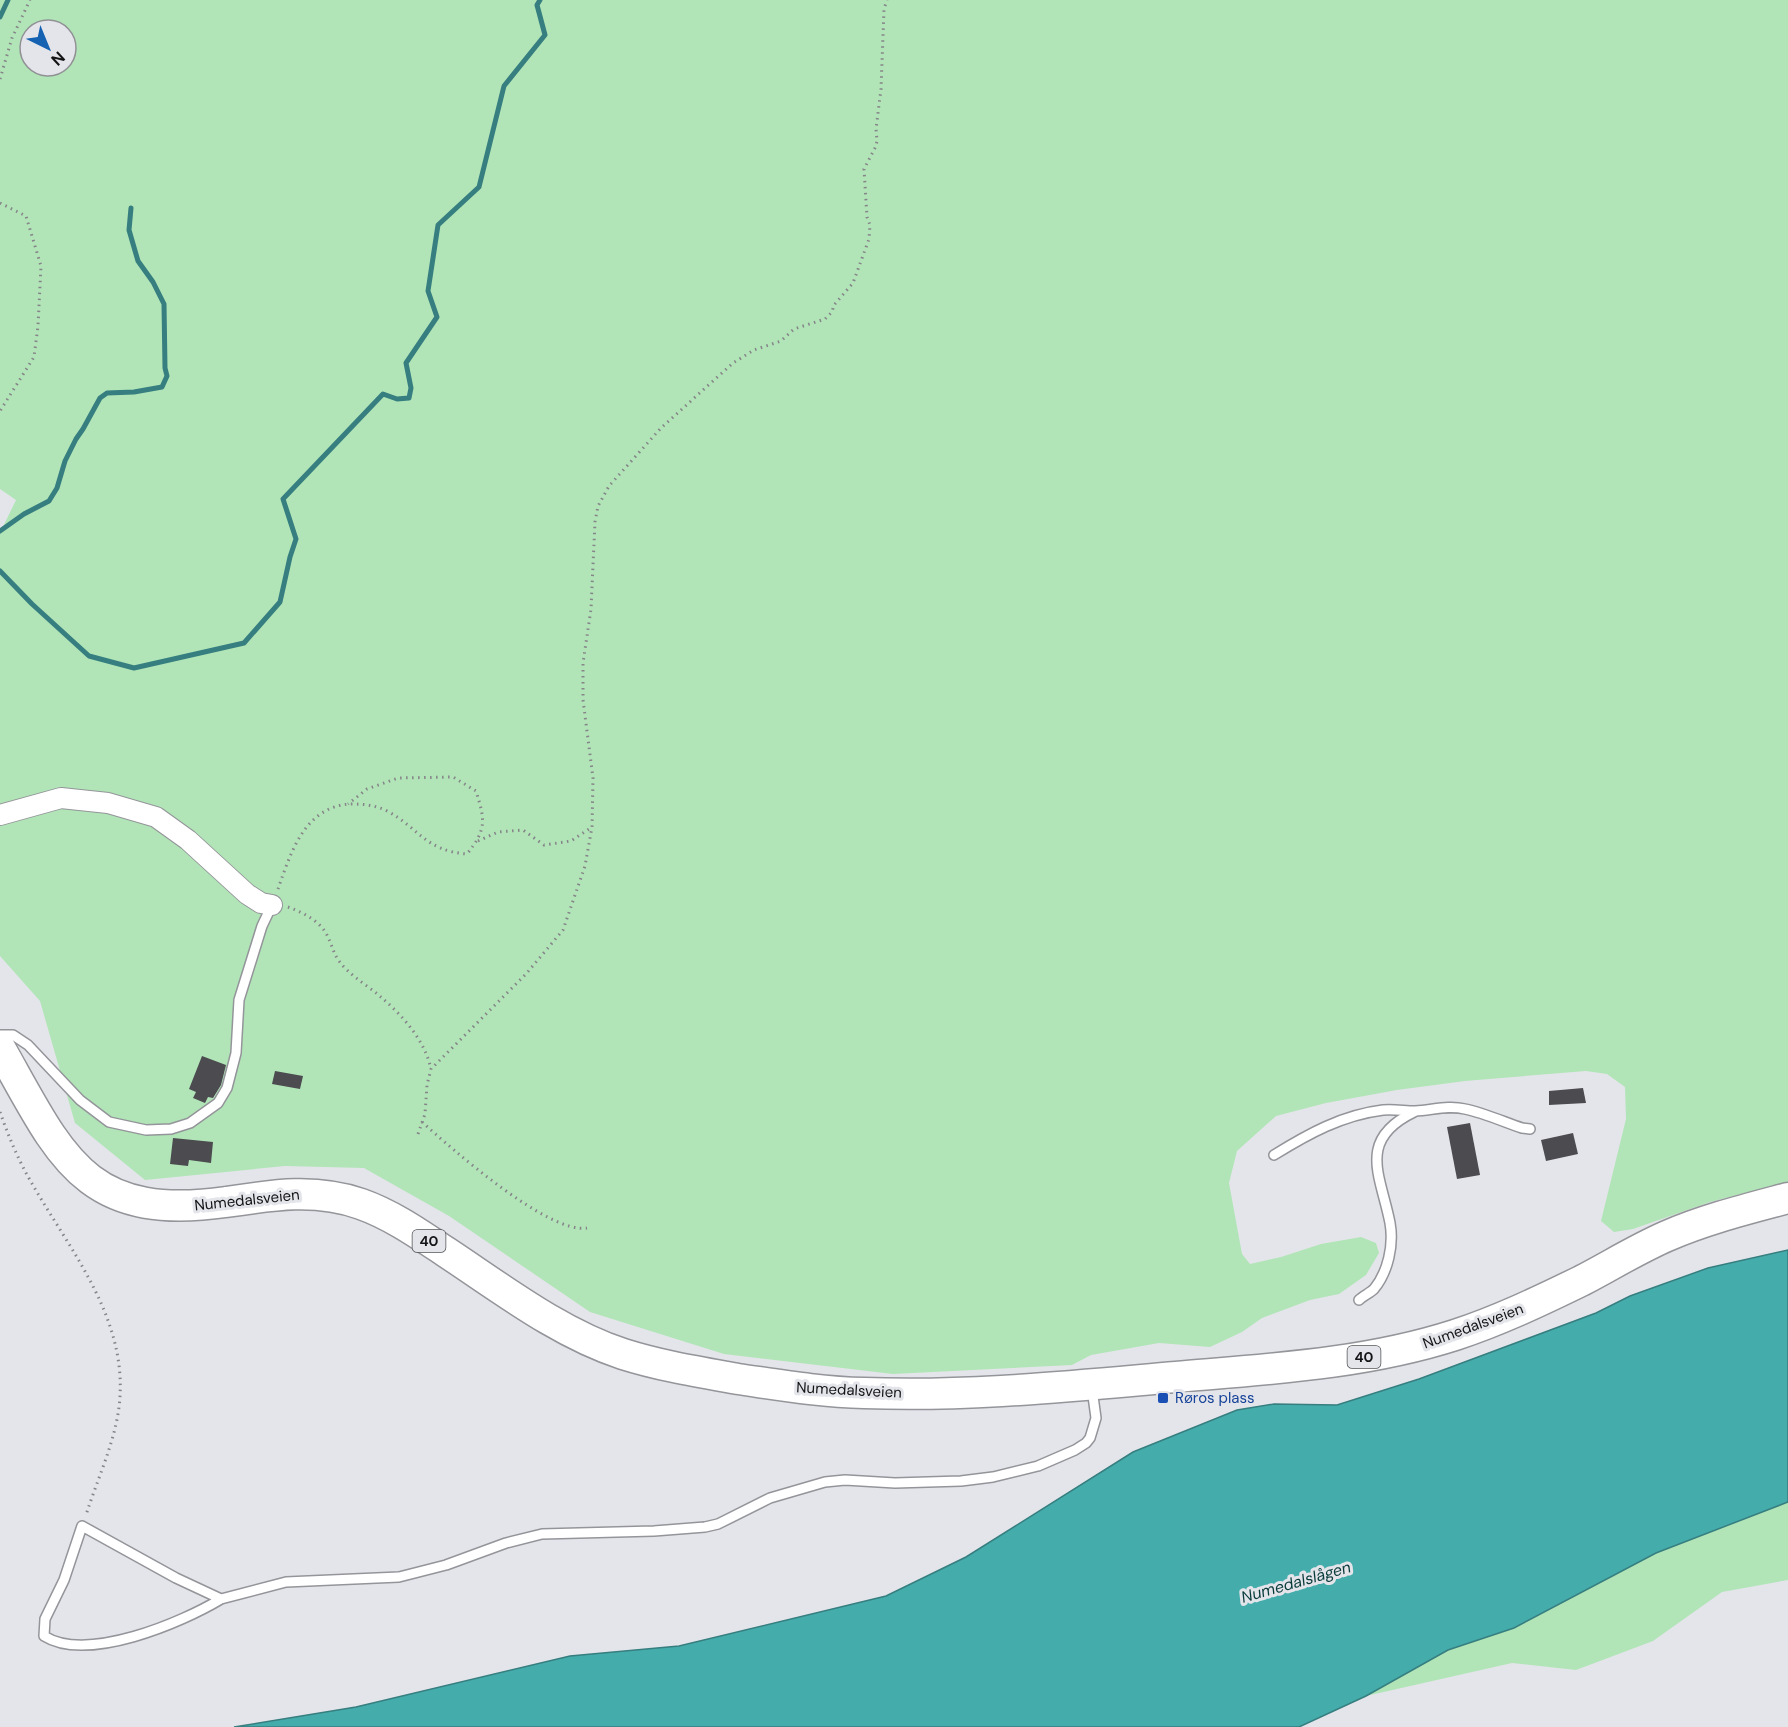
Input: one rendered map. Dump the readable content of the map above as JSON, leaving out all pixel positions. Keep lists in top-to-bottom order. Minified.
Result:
{"streets":{"main road":["Numedalsveien","40"]},"water":["Numedalslågen"],"places":{"transit":["Røros plass"]},"north":"bottom right"}
